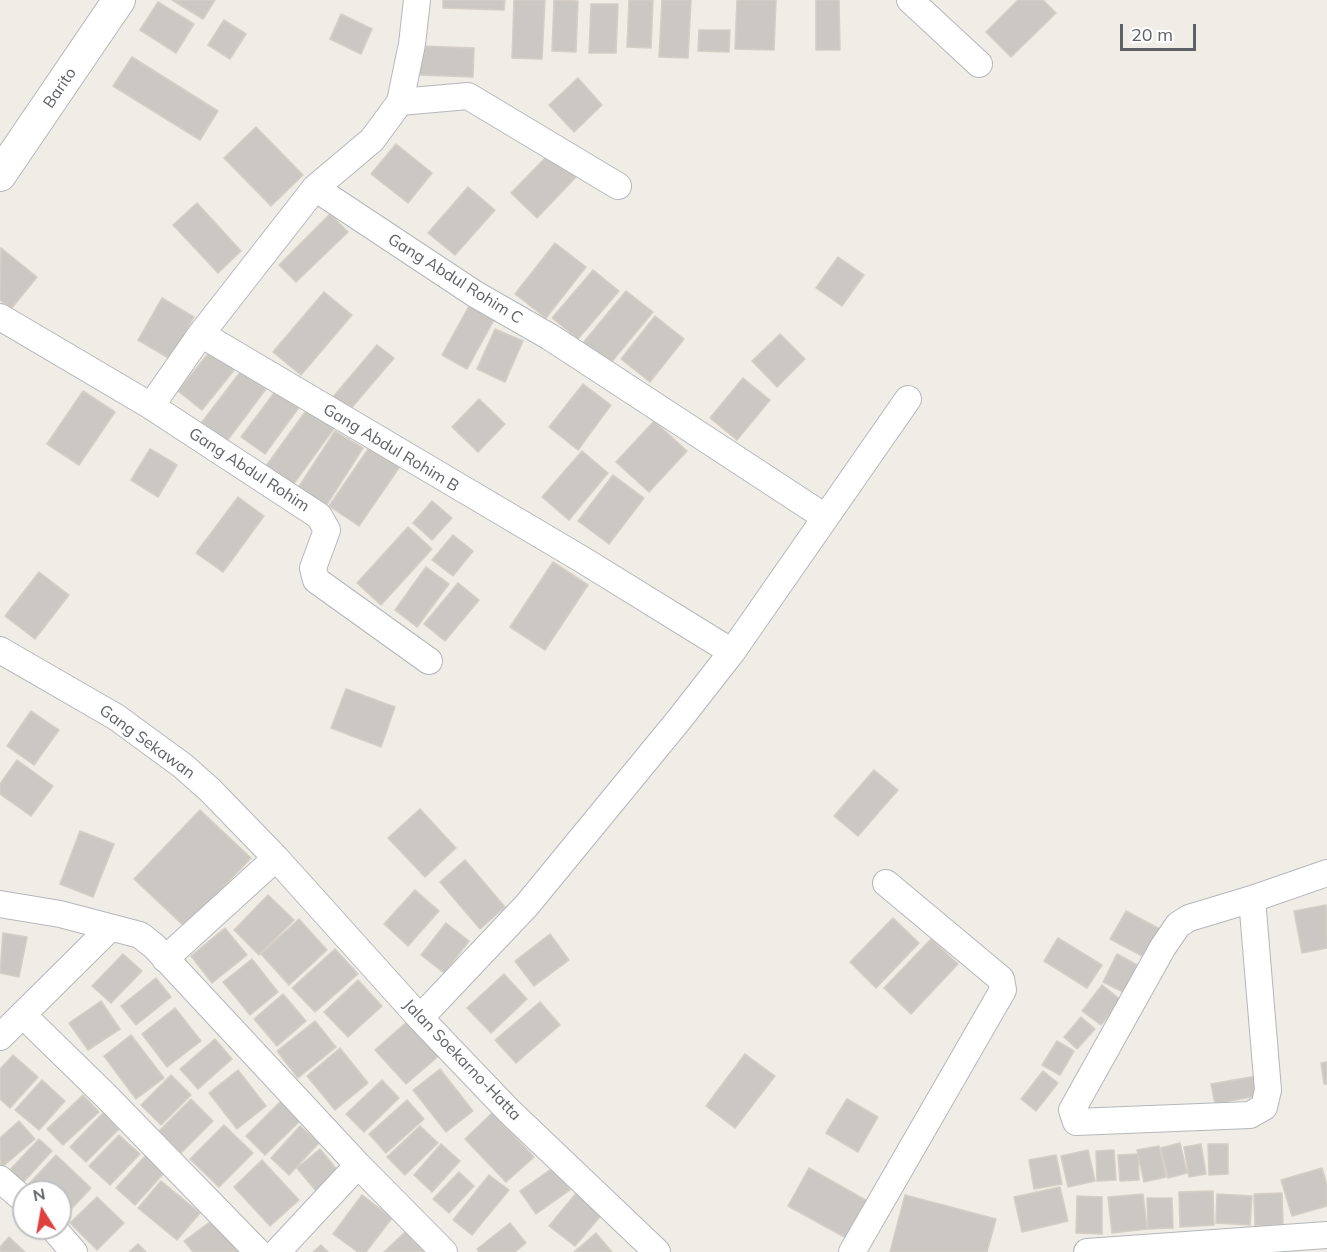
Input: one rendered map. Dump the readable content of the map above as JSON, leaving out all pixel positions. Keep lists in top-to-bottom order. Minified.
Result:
{"streets":{"street":["Barito","Gang Abdul Rohim C","Gang Abdul Rohim B","Gang Abdul Rohim","Gang Sekawan","Jalan Soekarno-Hatta"]},"crossings":[["Gang Sekawan","Jalan Soekarno-Hatta"]],"scale_bar":"20 m","north":"top"}
